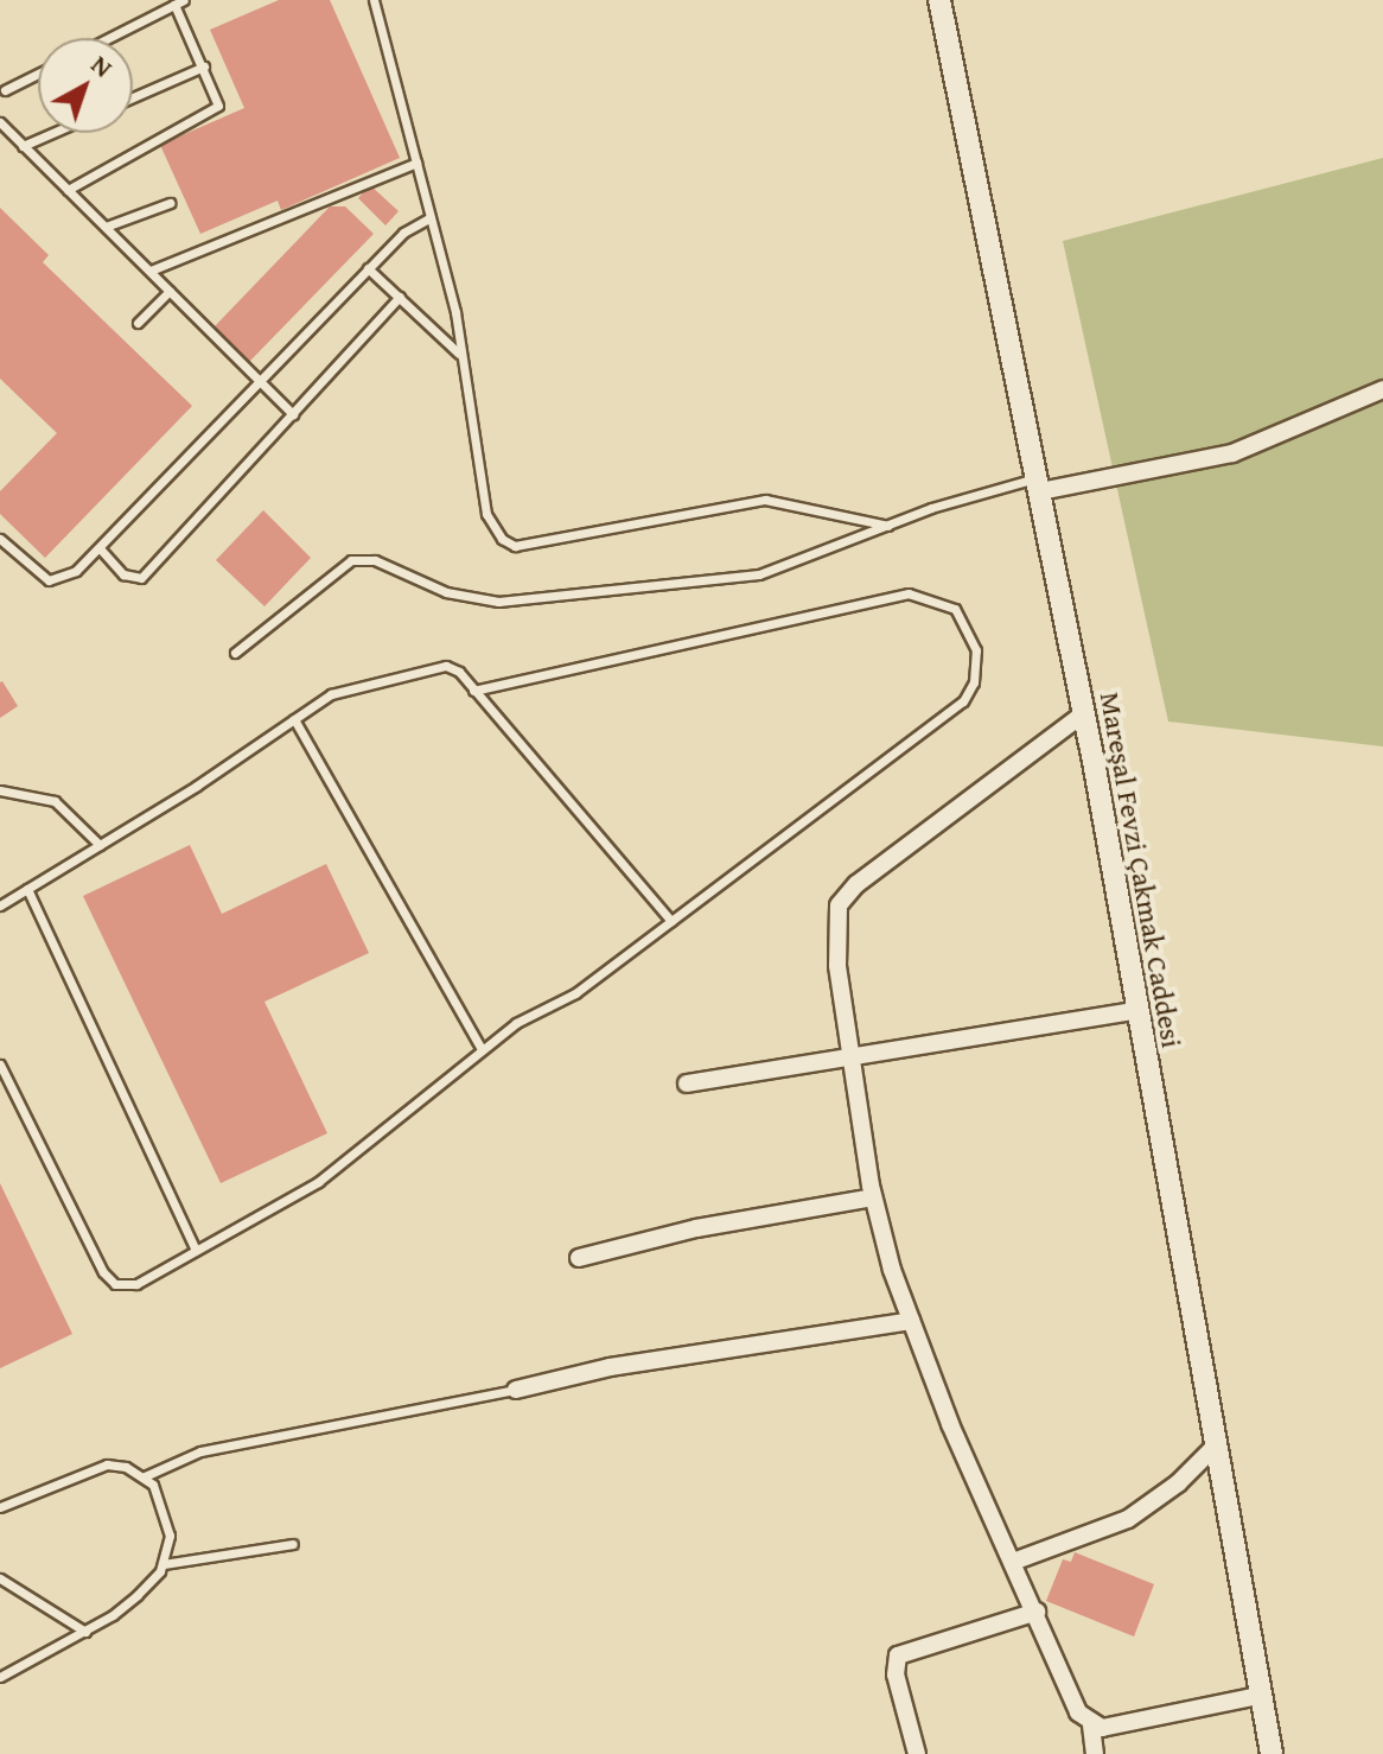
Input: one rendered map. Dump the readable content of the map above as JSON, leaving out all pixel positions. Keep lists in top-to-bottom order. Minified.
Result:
{"streets":{"street":["Mareşal Fevzi Çakmak Caddesi"]},"north":"top right"}
